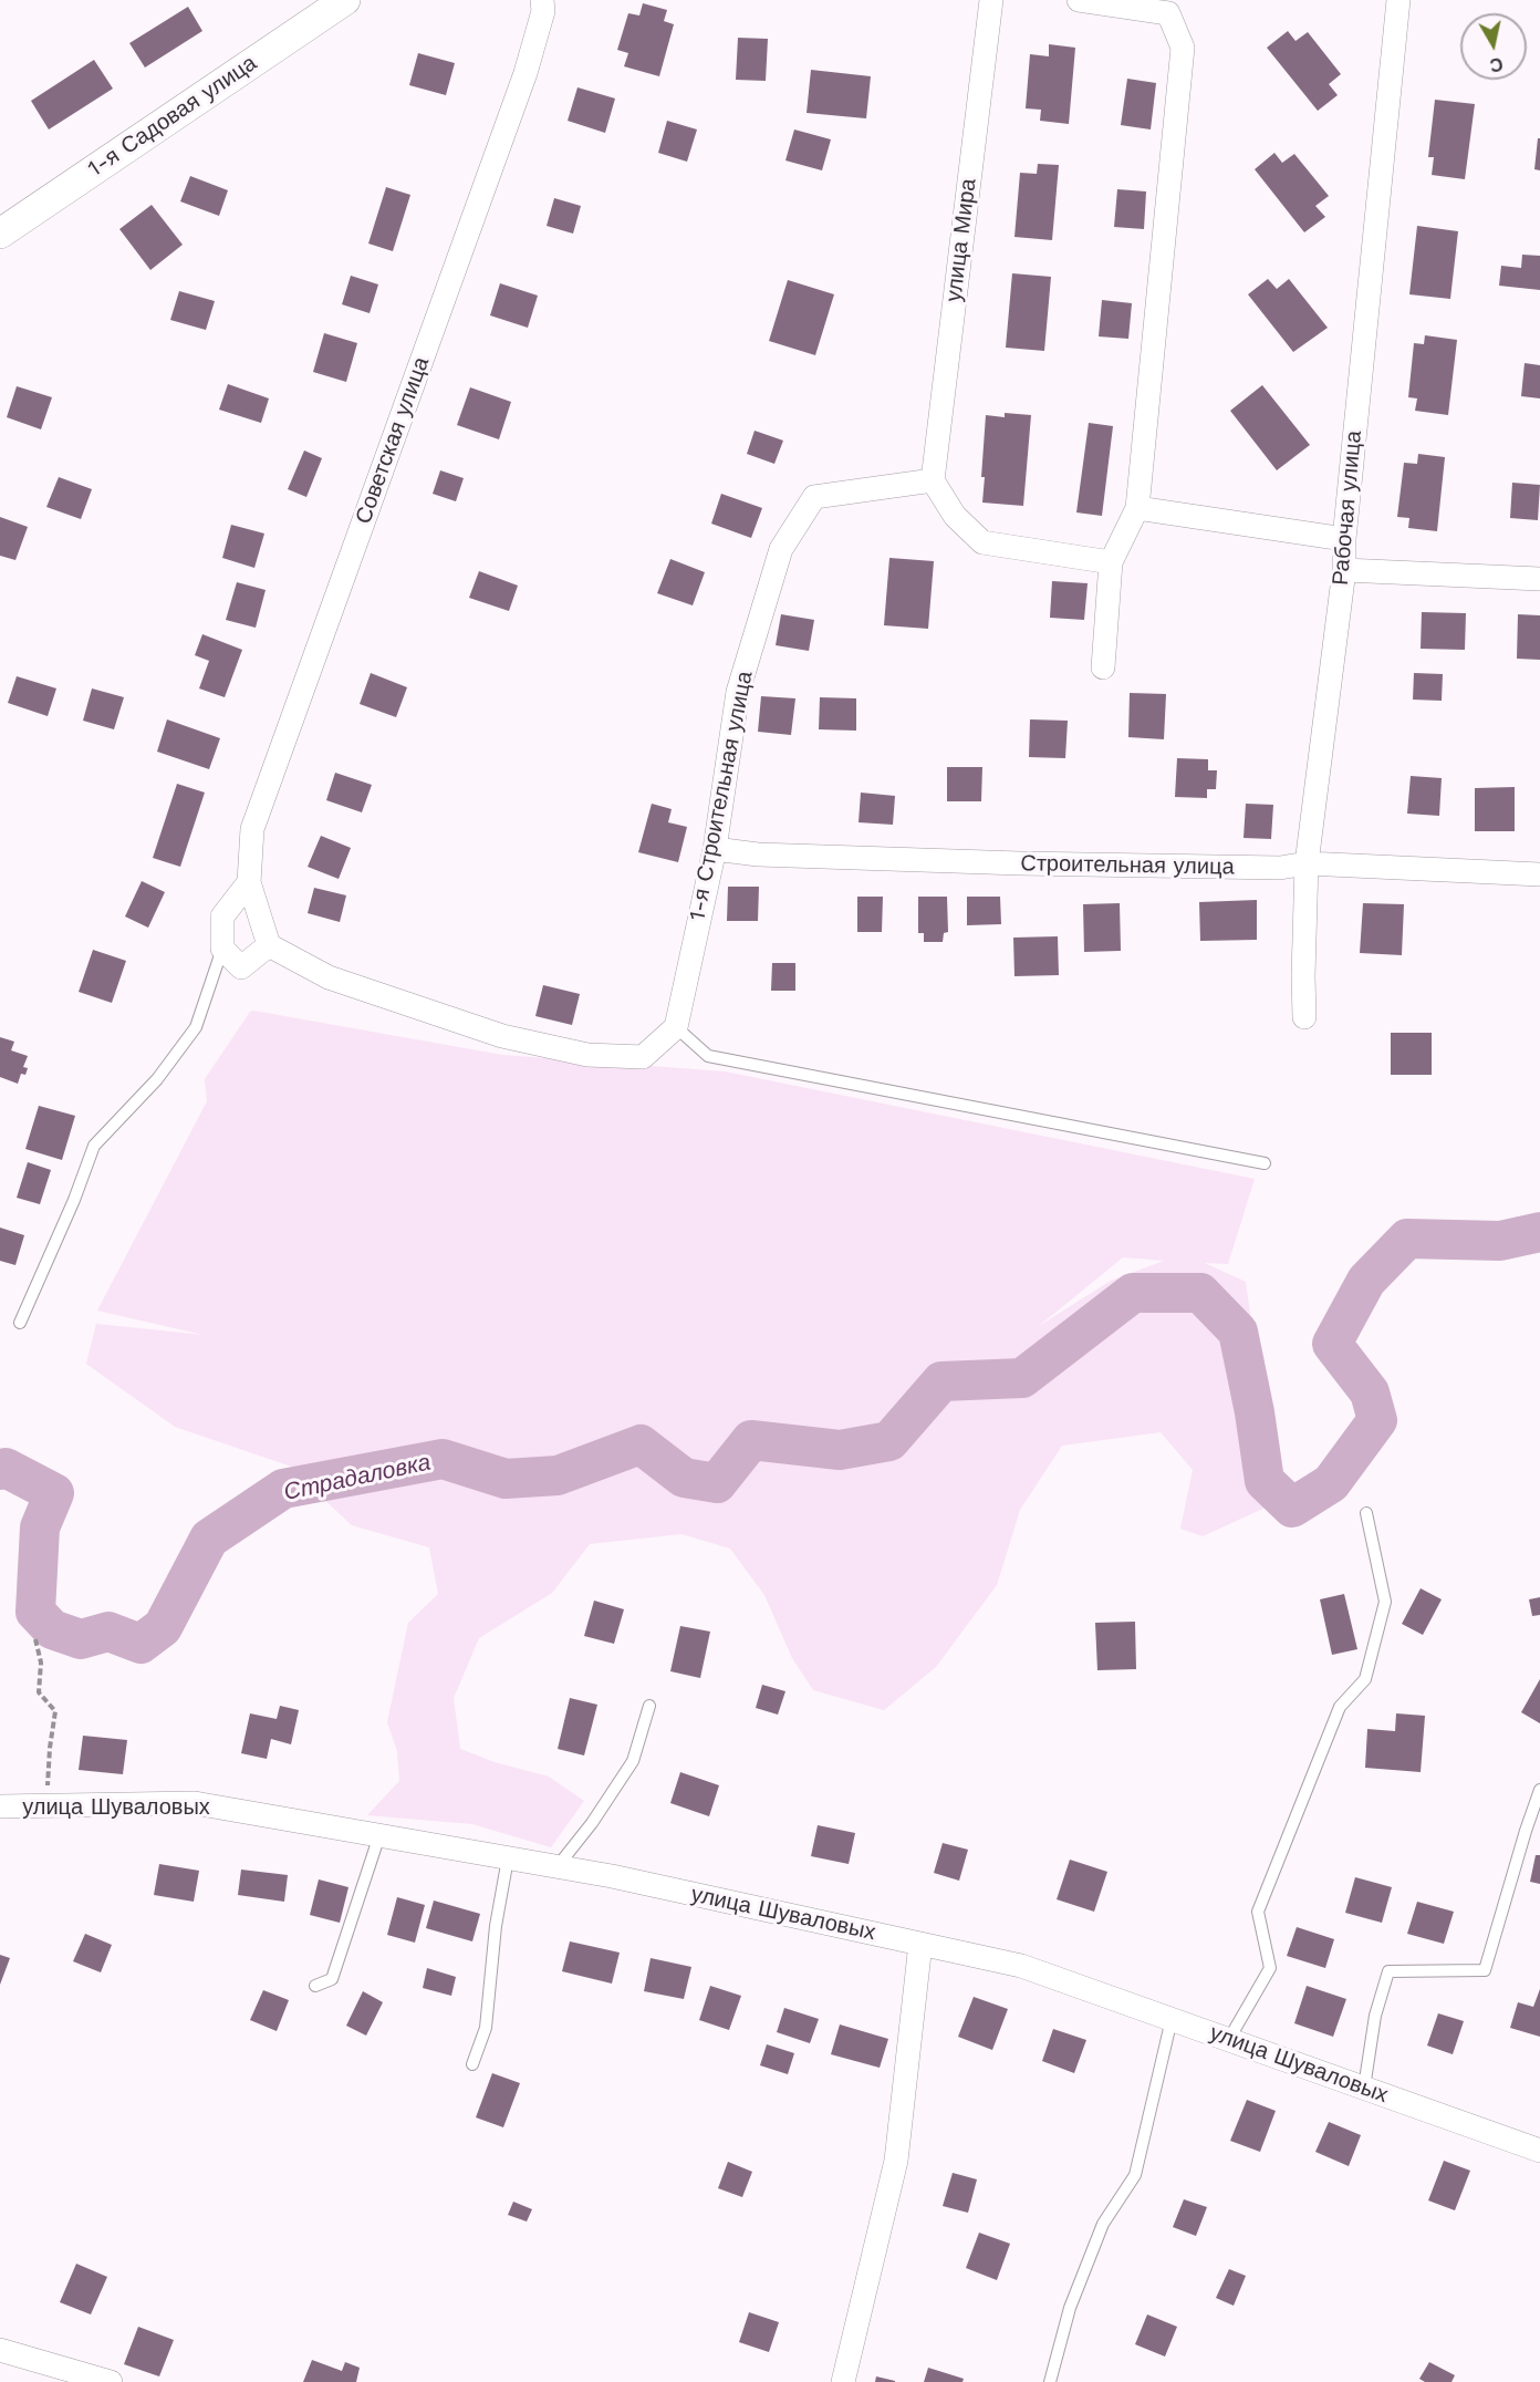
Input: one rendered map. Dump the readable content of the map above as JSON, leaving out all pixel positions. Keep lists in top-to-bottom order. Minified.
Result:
{"streets":{"street":["1-я Садовая улица","улица Мира","Советская улица","Рабочая улица","1-я Строительная улица","Строительная улица","улица Шуваловых"]},"crossings":[["улица Мира","1-я Строительная улица"],["Рабочая улица","Строительная улица"],["1-я Строительная улица","Строительная улица"]],"water":["Страдаловка"],"north":"bottom"}
